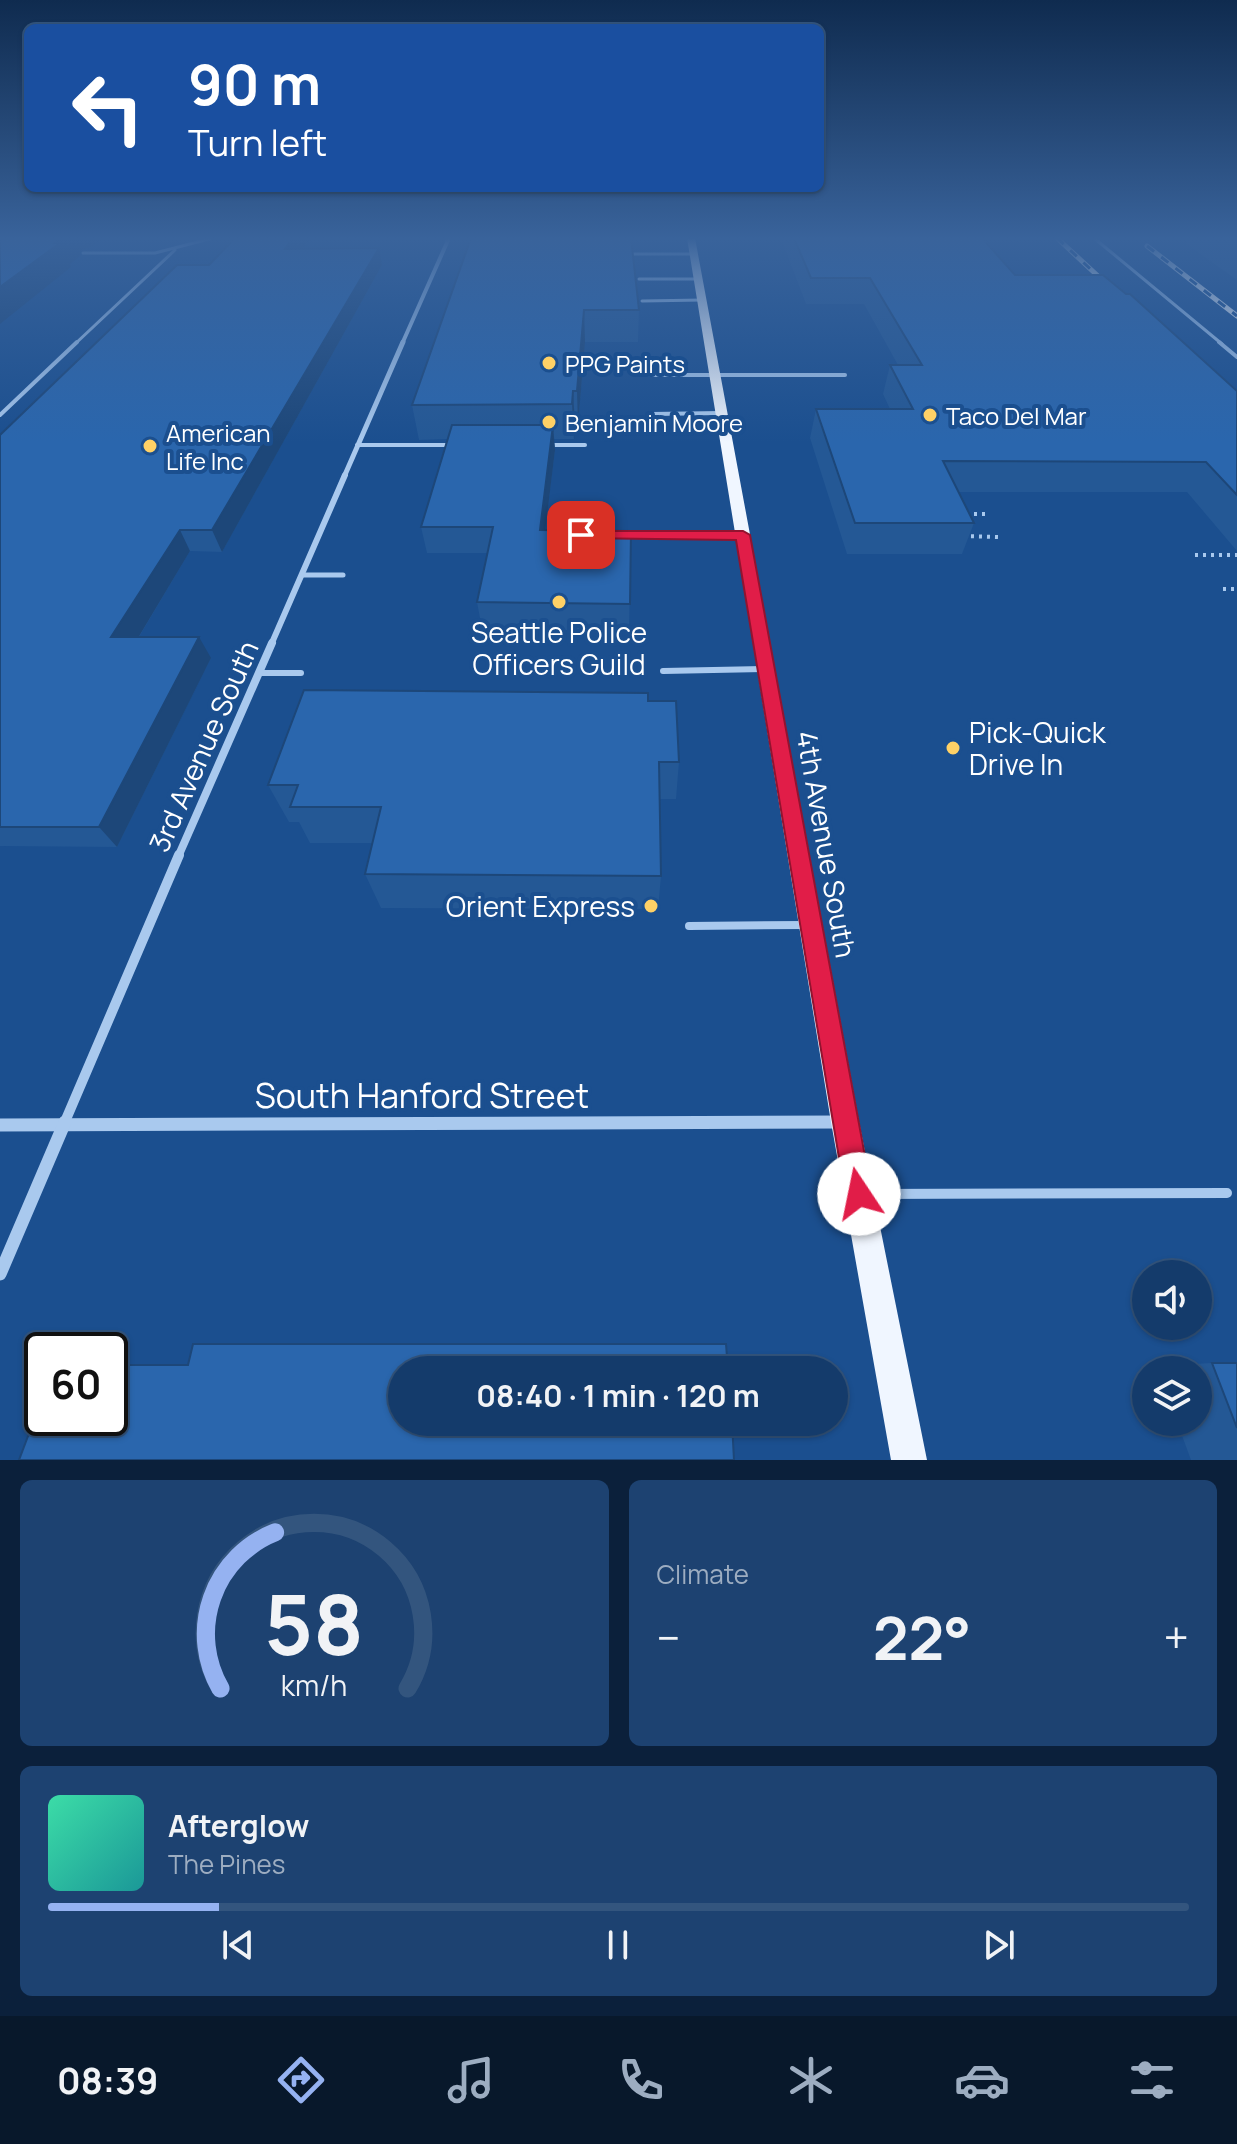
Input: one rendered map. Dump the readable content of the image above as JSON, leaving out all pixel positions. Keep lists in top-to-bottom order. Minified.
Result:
{"streets":{"main road":["4th Avenue South"],"street":["3rd Avenue South","South Hanford Street"]},"crossings":[["3rd Avenue South","South Hanford Street"],["4th Avenue South","South Hanford Street"]],"places":["PPG Paints","Taco Del Mar","Benjamin Moore","American Life Inc","Seattle Police Officers Guild","Pick-Quick Drive In","Orient Express"],"page":{"turn":["90 m","Turn left"],"limit":"60","trip":"08:40 · 1 min · 120 m","tile":"Climate","heat":["−","22°","+"],"song":["Afterglow","The Pines"],"tabs":"08:39","gauge":["58","km/h"]}}
